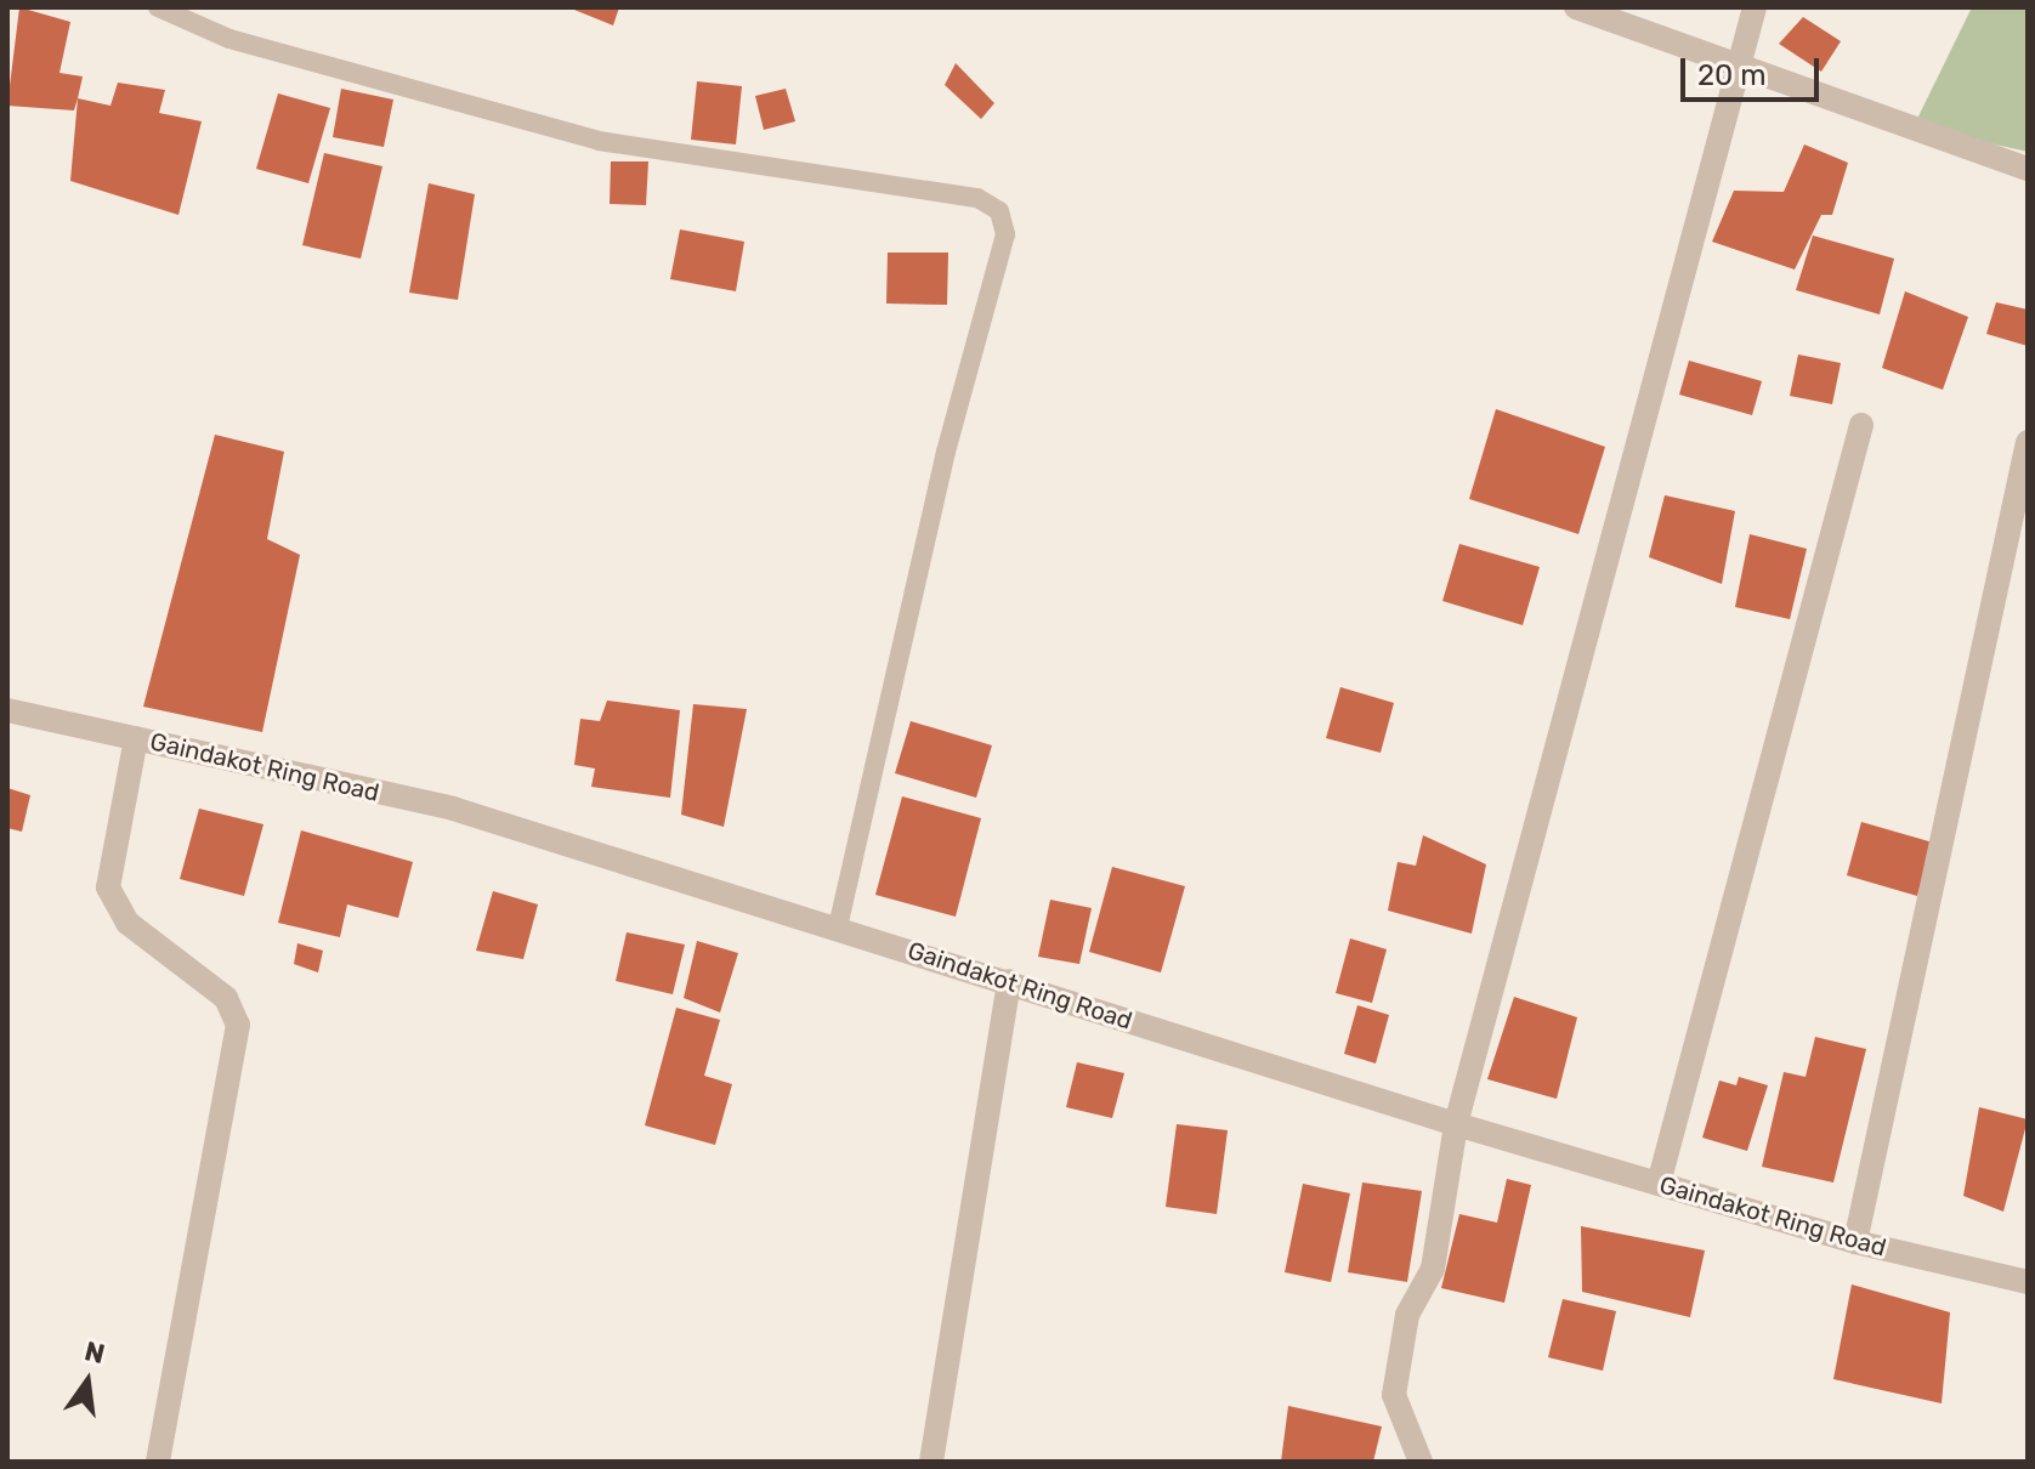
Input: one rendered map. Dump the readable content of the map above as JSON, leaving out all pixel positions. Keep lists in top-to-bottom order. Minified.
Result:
{"streets":{"street":["Gaindakot Ring Road"]},"scale_bar":"20 m","north":"top"}
